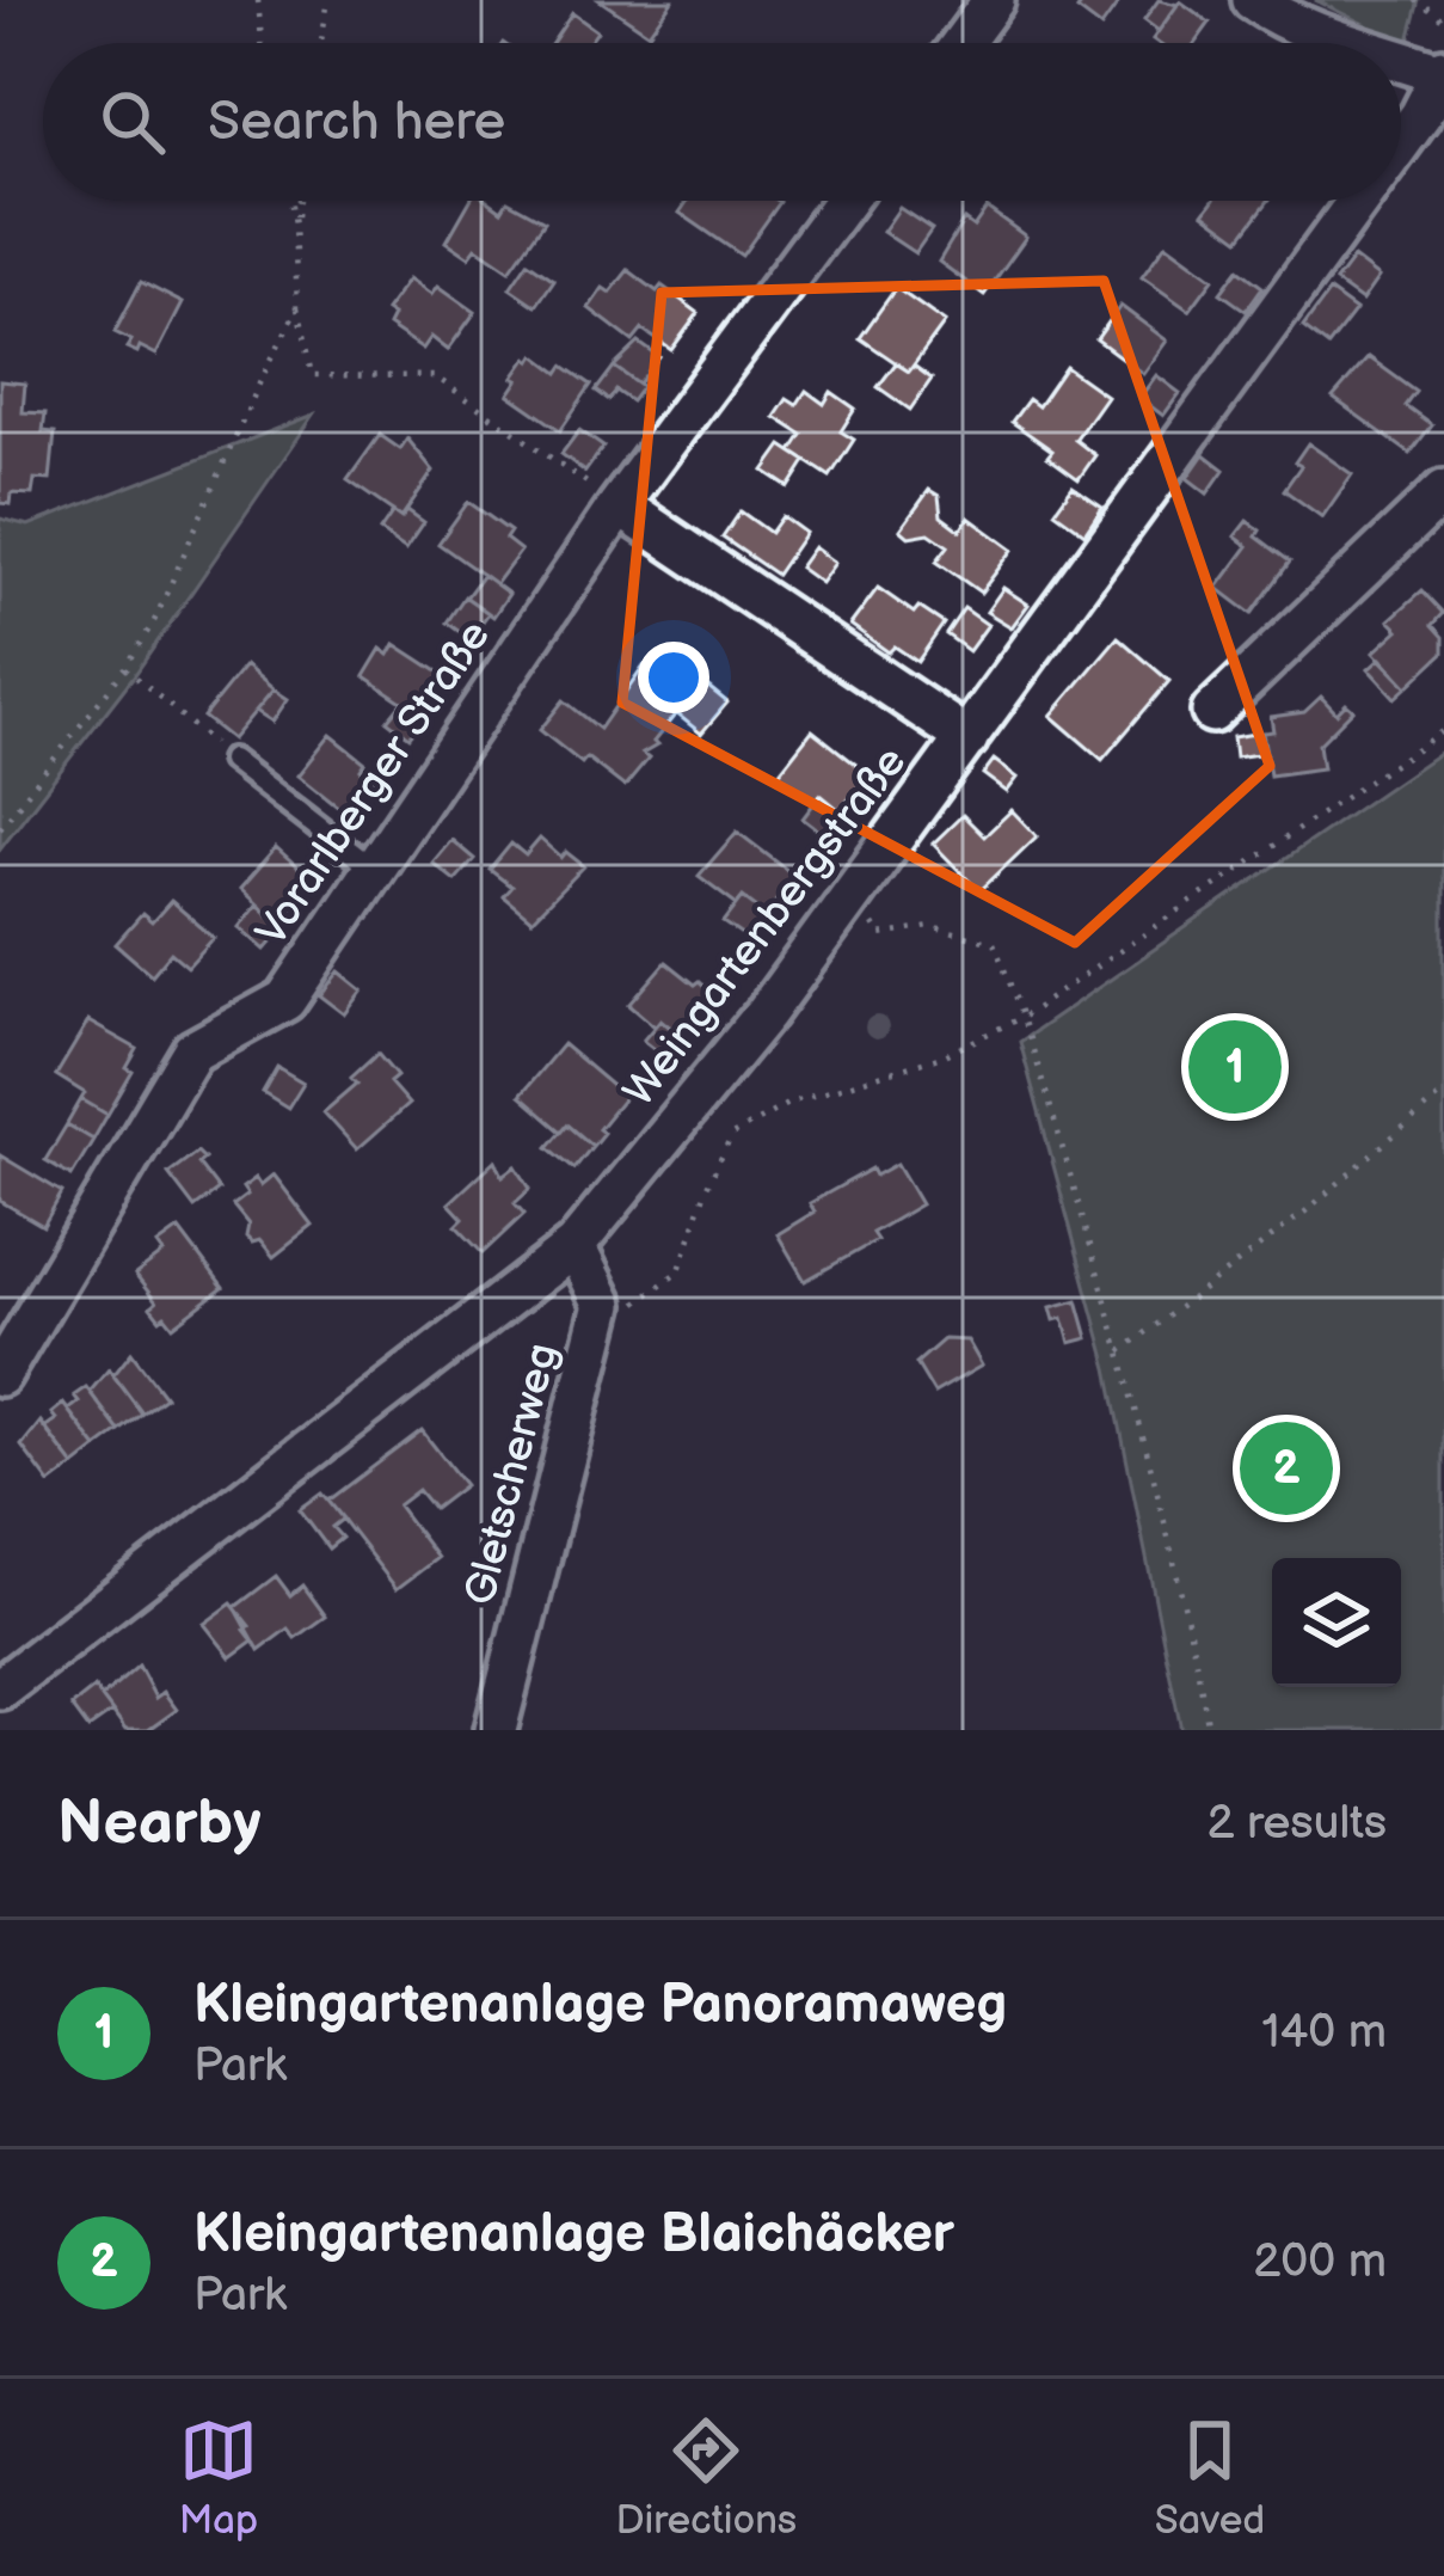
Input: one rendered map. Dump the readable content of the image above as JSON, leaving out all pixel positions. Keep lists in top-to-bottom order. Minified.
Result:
{"streets":{"street":["Vorarlberger Straße","Weingartenbergstraße","Gletscherweg"]},"crossings":[["Weingartenbergstraße","Gletscherweg"]],"page":{"search":"Search here","pins":["1","2"],"heading":["Nearby","2 results"],"list":[{"mark":"1","name":"Kleingartenanlage Panoramaweg","note":"Park","value":"140 m"},{"mark":"2","name":"Kleingartenanlage Blaichäcker","note":"Park","value":"200 m"}],"nav":["Map","Directions","Saved"]}}
